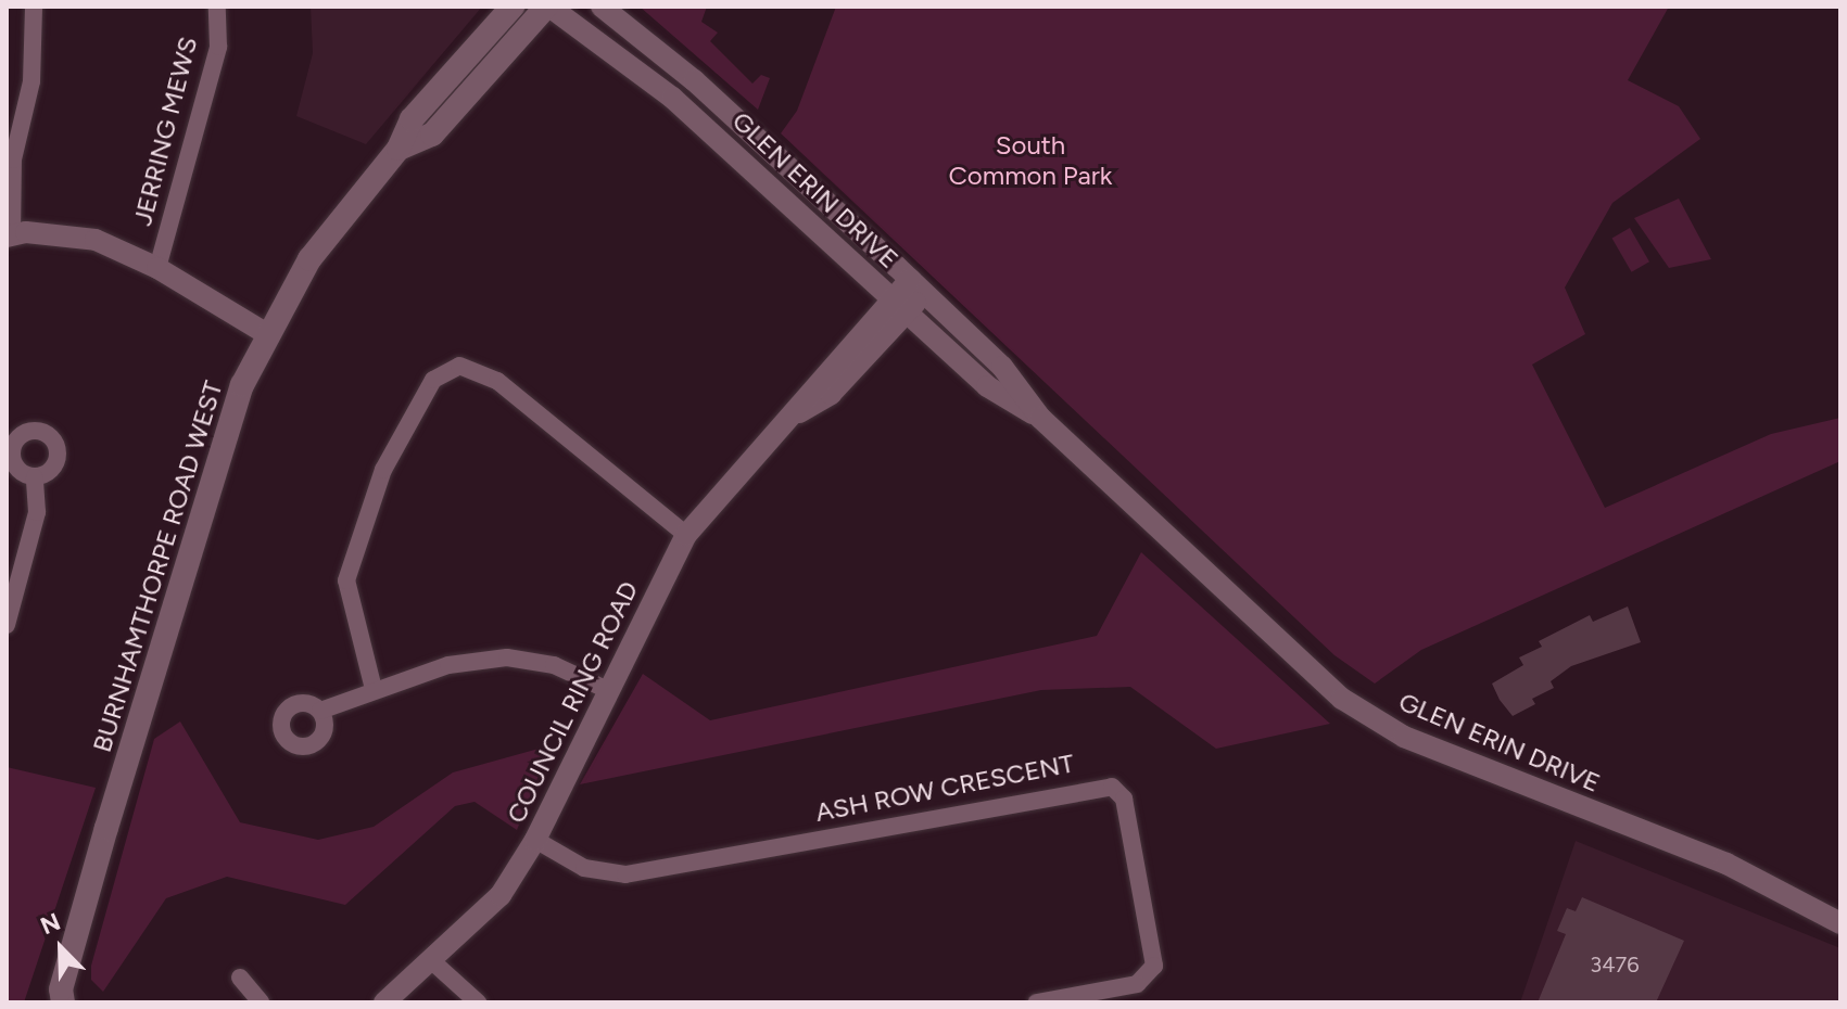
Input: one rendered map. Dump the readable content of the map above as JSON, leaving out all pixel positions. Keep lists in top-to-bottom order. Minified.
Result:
{"streets":{"main road":["BURNHAMTHORPE ROAD WEST"],"street":["JERRING MEWS","GLEN ERIN DRIVE","COUNCIL RING ROAD","ASH ROW CRESCENT"]},"crossings":[["GLEN ERIN DRIVE","BURNHAMTHORPE ROAD WEST"],["GLEN ERIN DRIVE","COUNCIL RING ROAD"],["COUNCIL RING ROAD","ASH ROW CRESCENT"]],"parks":["South Common Park"],"house_numbers":["3476"],"north":"top left"}
